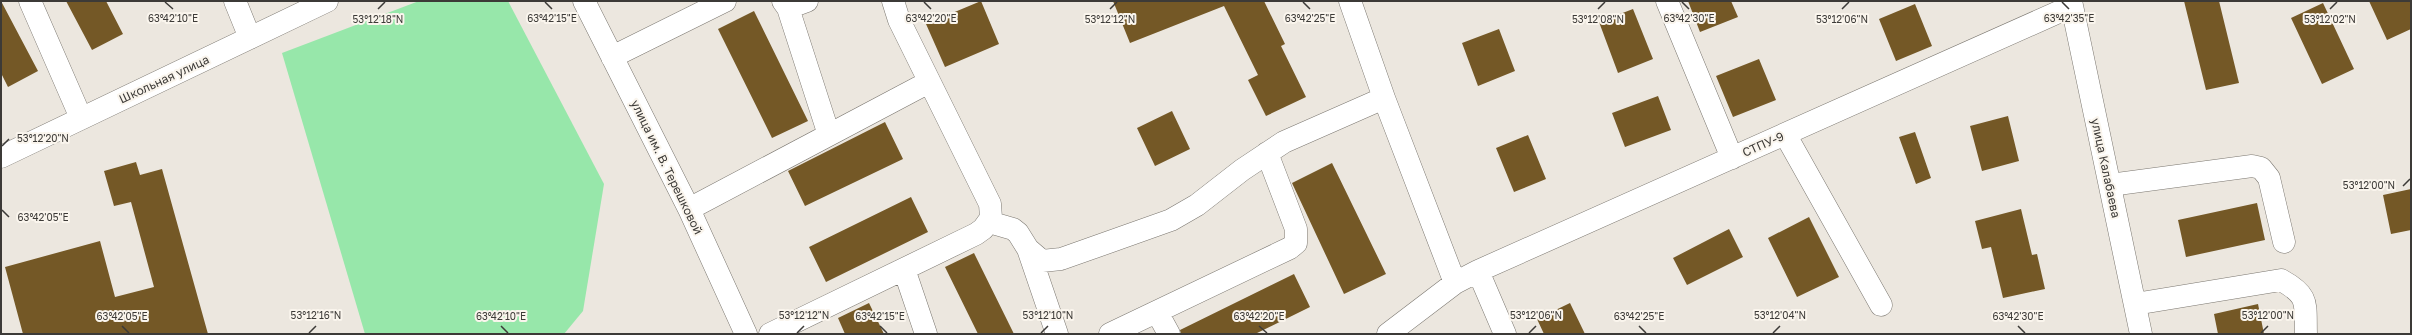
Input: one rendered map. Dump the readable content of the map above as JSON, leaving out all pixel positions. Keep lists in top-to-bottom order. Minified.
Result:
{"streets":{"street":["Школьная улица","СТПУ-9","улица им. В. Терешковой","улица Калабаева"]},"crossings":[["СТПУ-9","улица Калабаева"]],"coordinates":["63°42'10\"E","63°42'15\"E","63°42'20\"E","63°42'25\"E","63°42'30\"E","63°42'35\"E","53°12'18\"N","53°12'12\"N","53°12'08\"N","53°12'06\"N","53°12'02\"N","53°12'20\"N","53°12'00\"N","63°42'05\"E","53°12'16\"N","53°12'10\"N","53°12'04\"N"]}
